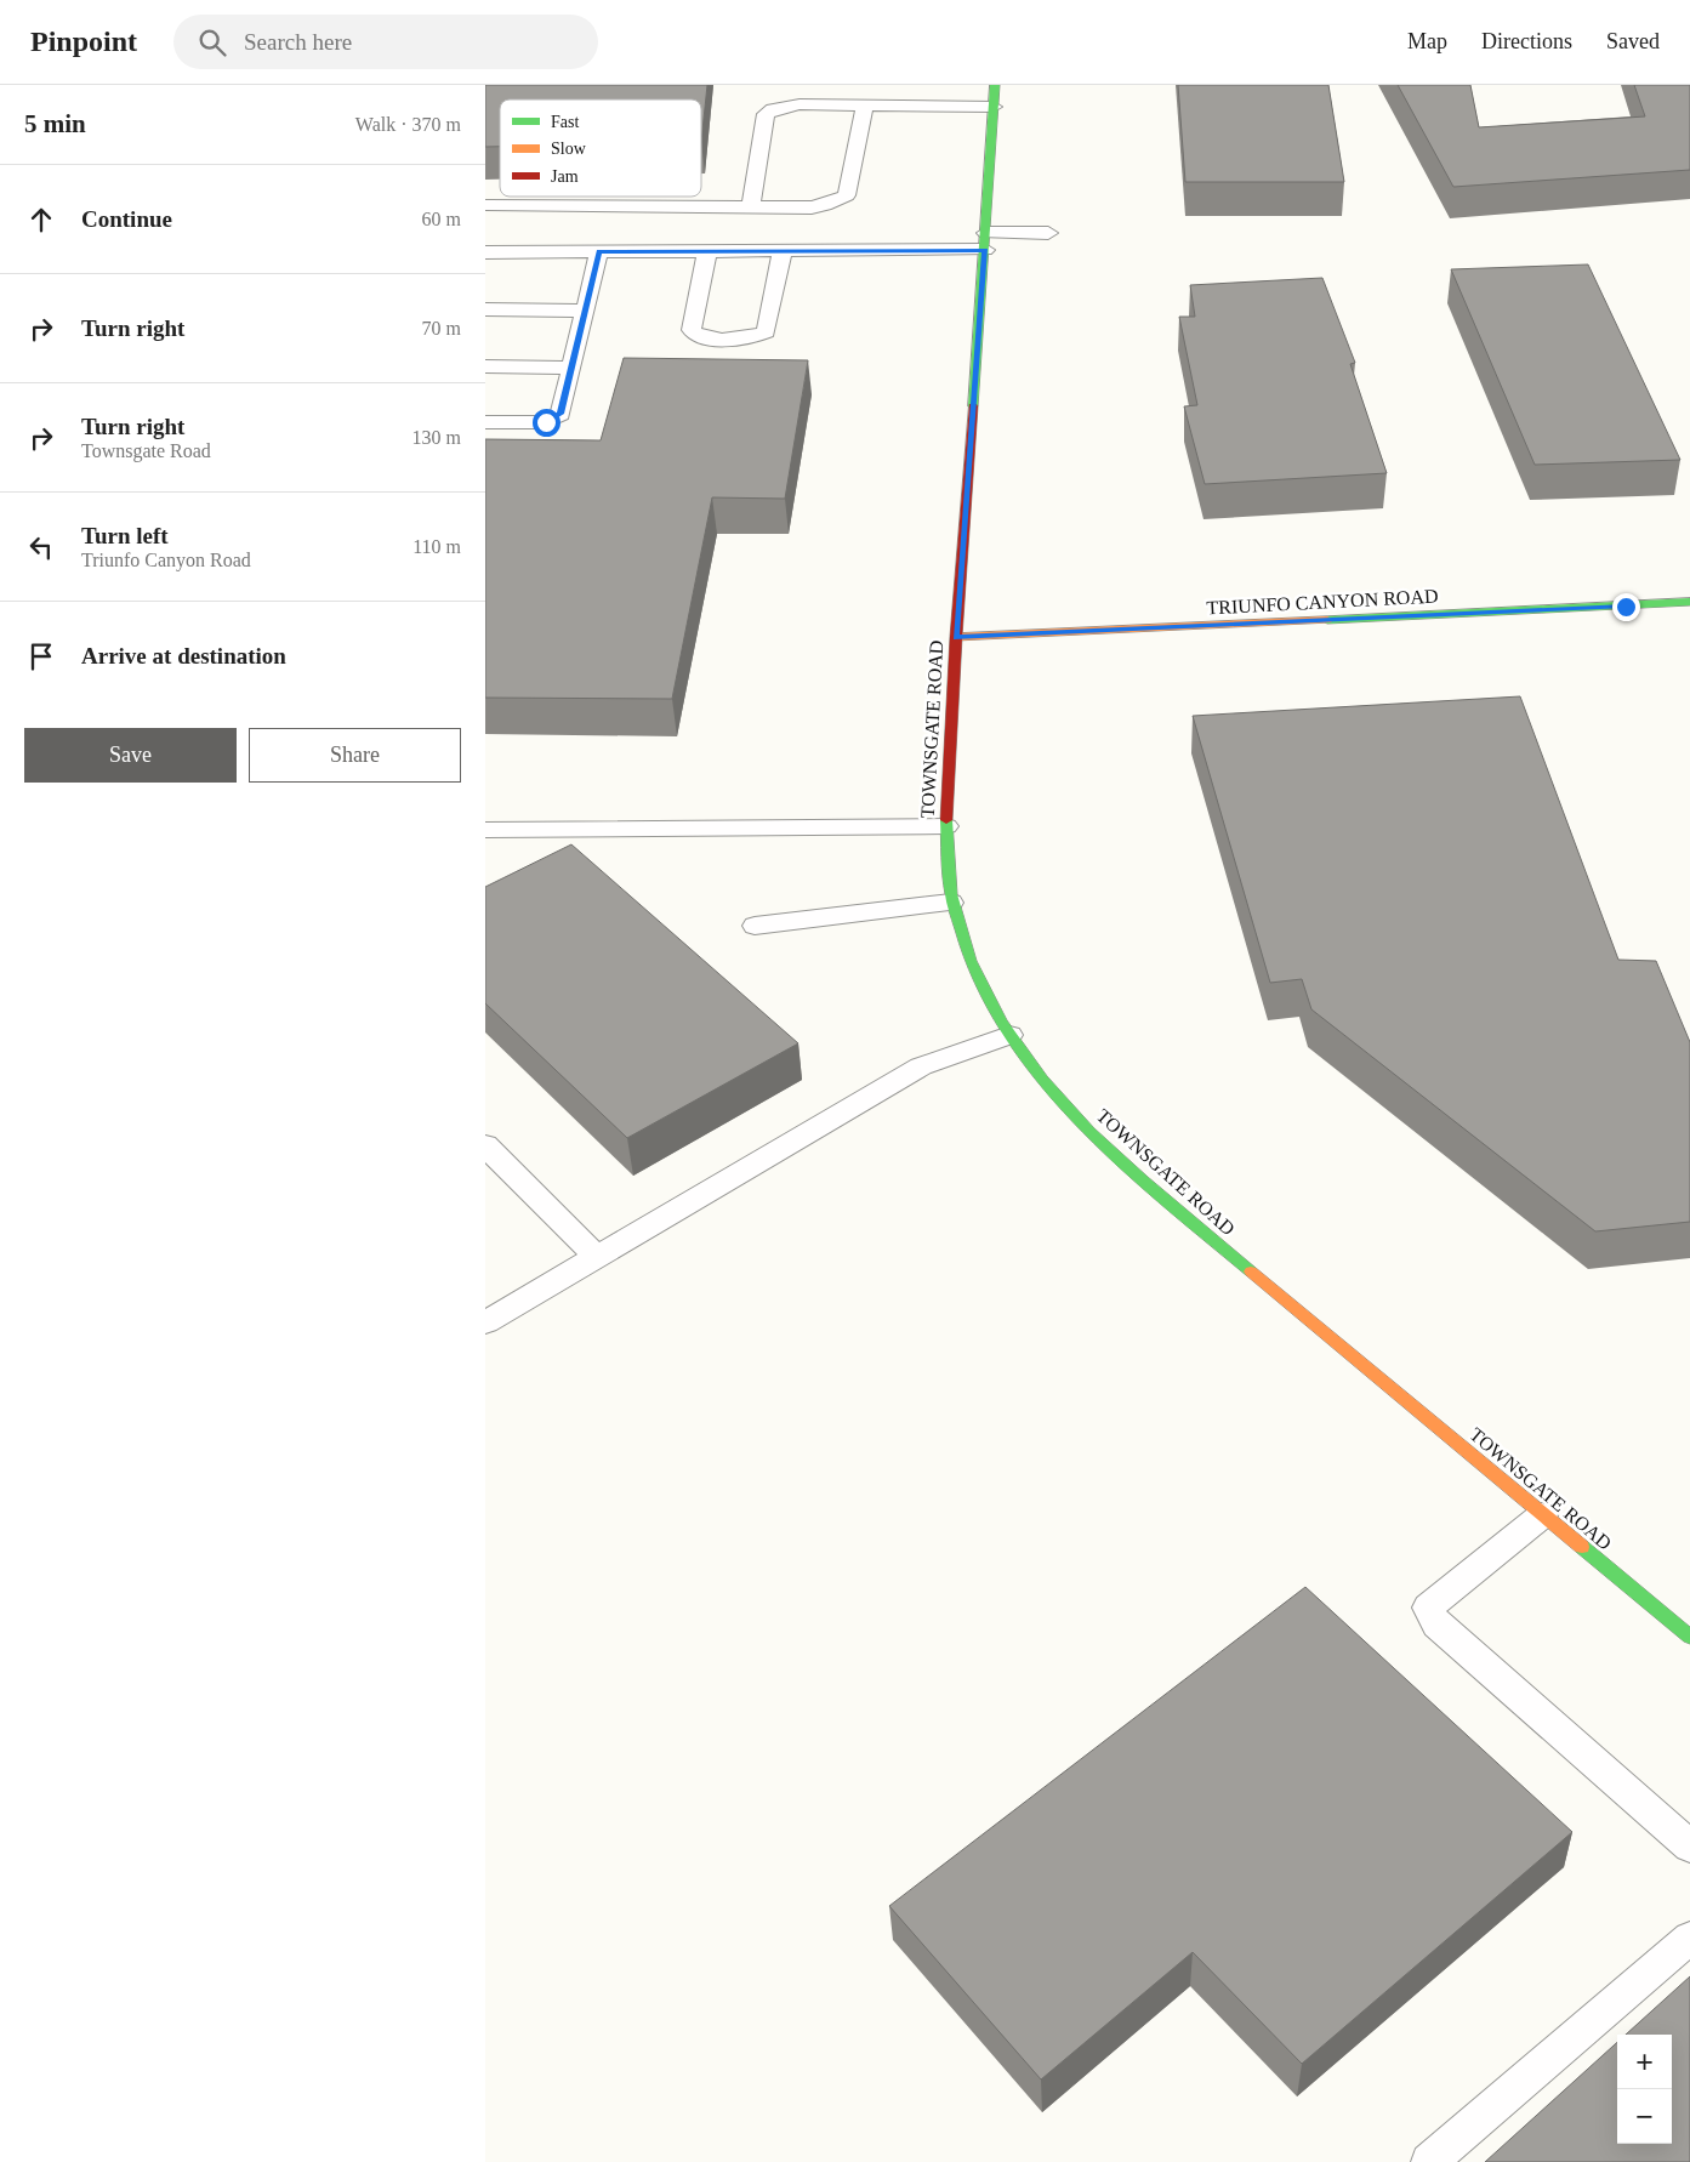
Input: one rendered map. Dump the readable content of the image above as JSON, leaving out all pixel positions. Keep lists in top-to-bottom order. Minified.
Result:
{"streets":{"street":["TRIUNFO CANYON ROAD","TOWNSGATE ROAD"]},"crossings":[["TRIUNFO CANYON ROAD","TOWNSGATE ROAD"]],"legend":["Fast","Slow","Jam"],"page":{"header":"Pinpoint","search":"Search here","nav":["Map","Directions","Saved"],"heading":["5 min","Walk · 370 m"],"list":[["Continue","60 m"],["Turn right","70 m"],["Turn right","Townsgate Road","130 m"],["Turn left","Triunfo Canyon Road","110 m"],"Arrive at destination"],"buttons":["Save","Share"],"map_buttons":["+","−"]}}
